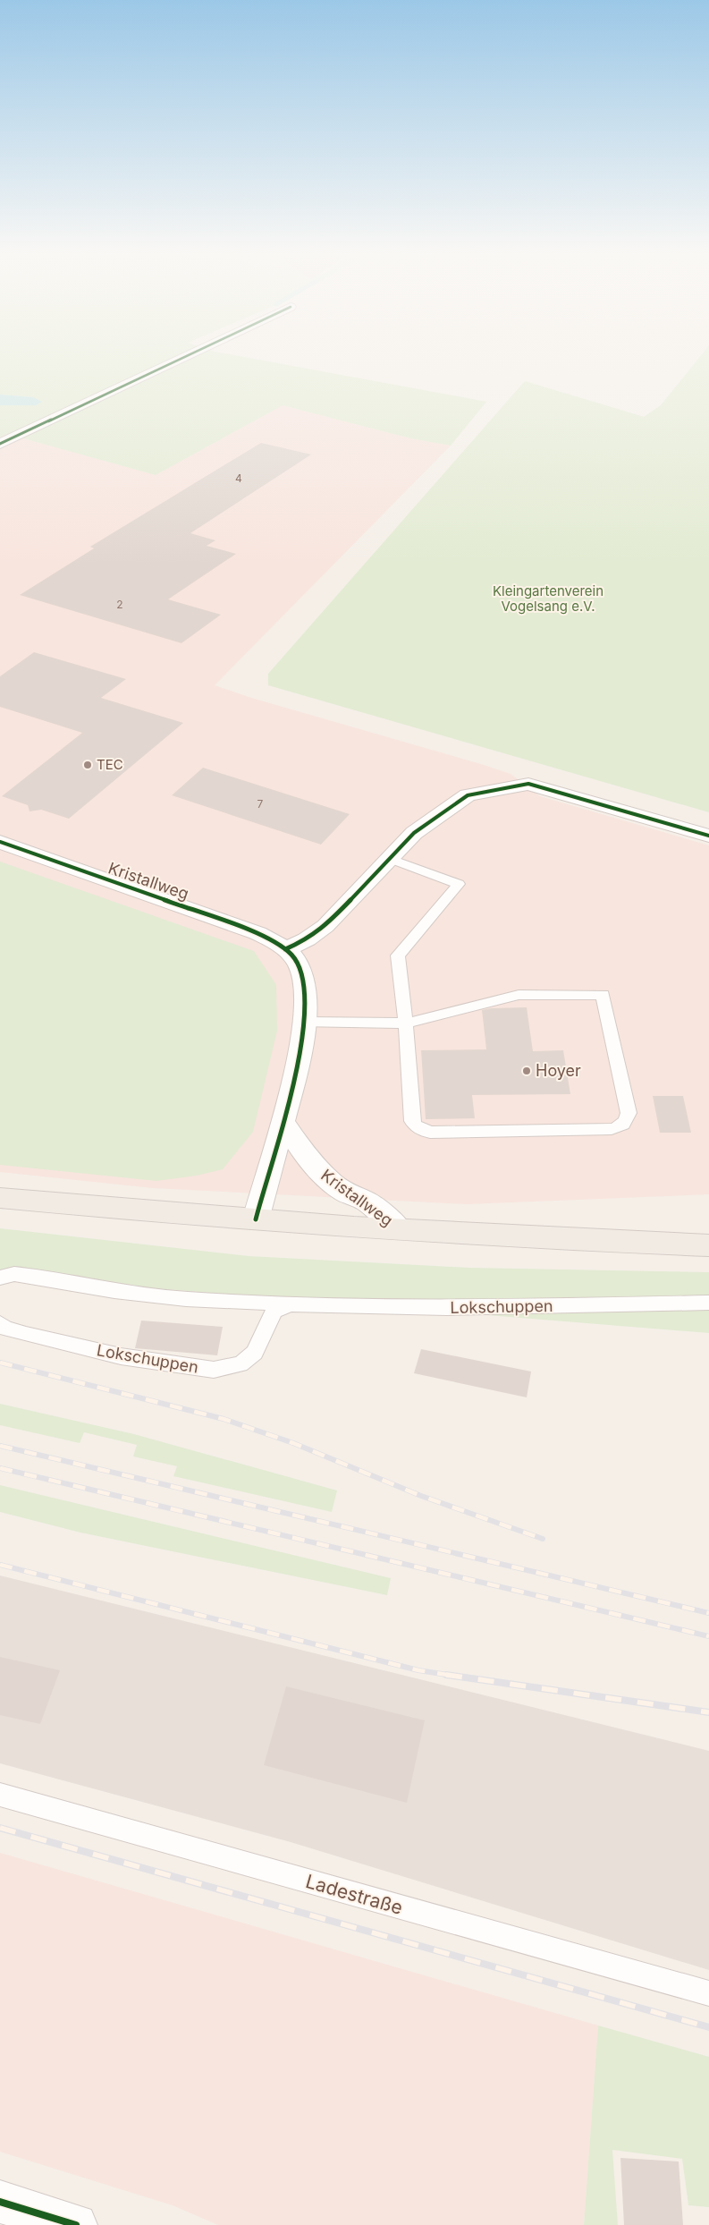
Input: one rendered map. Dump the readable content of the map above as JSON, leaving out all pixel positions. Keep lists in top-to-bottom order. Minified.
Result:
{"streets":{"street":["Kristallweg"],"lane":["Lokschuppen","Ladestraße"]},"parks":["Kleingartenverein Vogelsang e.V."],"places":["TEC","Hoyer"],"house_numbers":["4","2","7"]}
